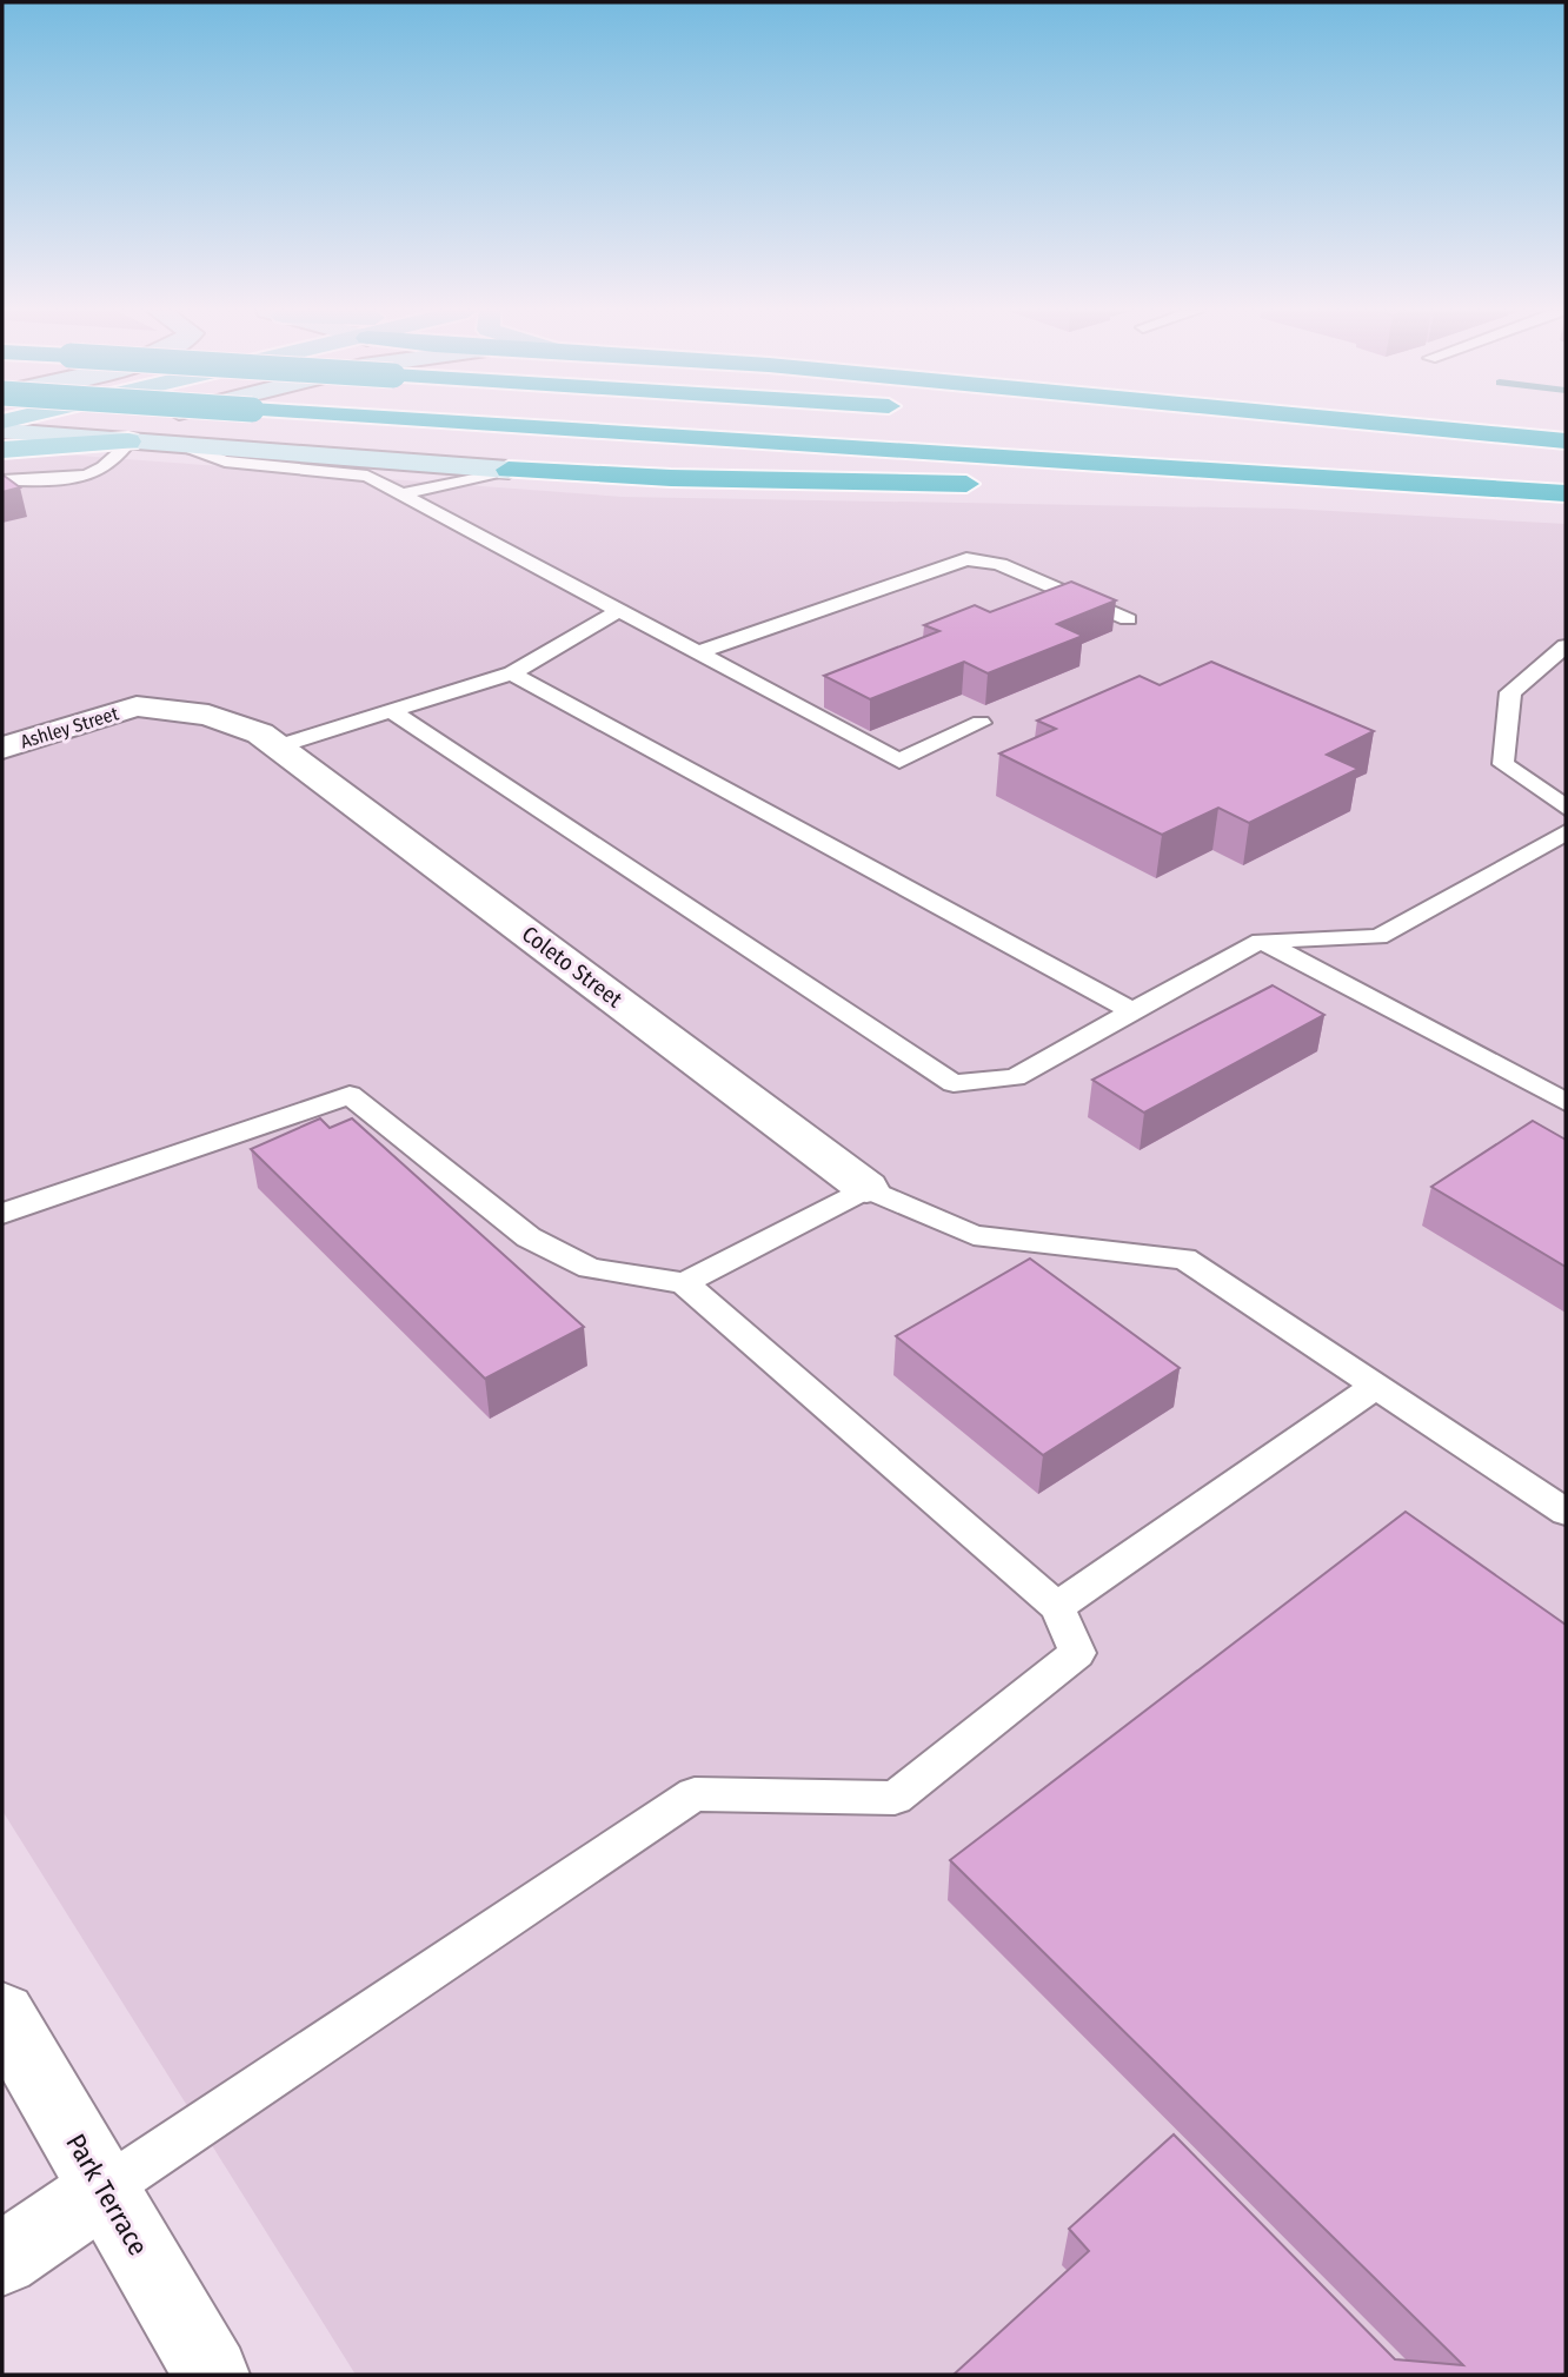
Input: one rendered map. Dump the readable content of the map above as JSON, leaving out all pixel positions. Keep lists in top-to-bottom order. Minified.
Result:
{"streets":{"street":["Ashley Street","Coleto Street","Park Terrace"]},"crossings":[["Ashley Street","Coleto Street"]]}
